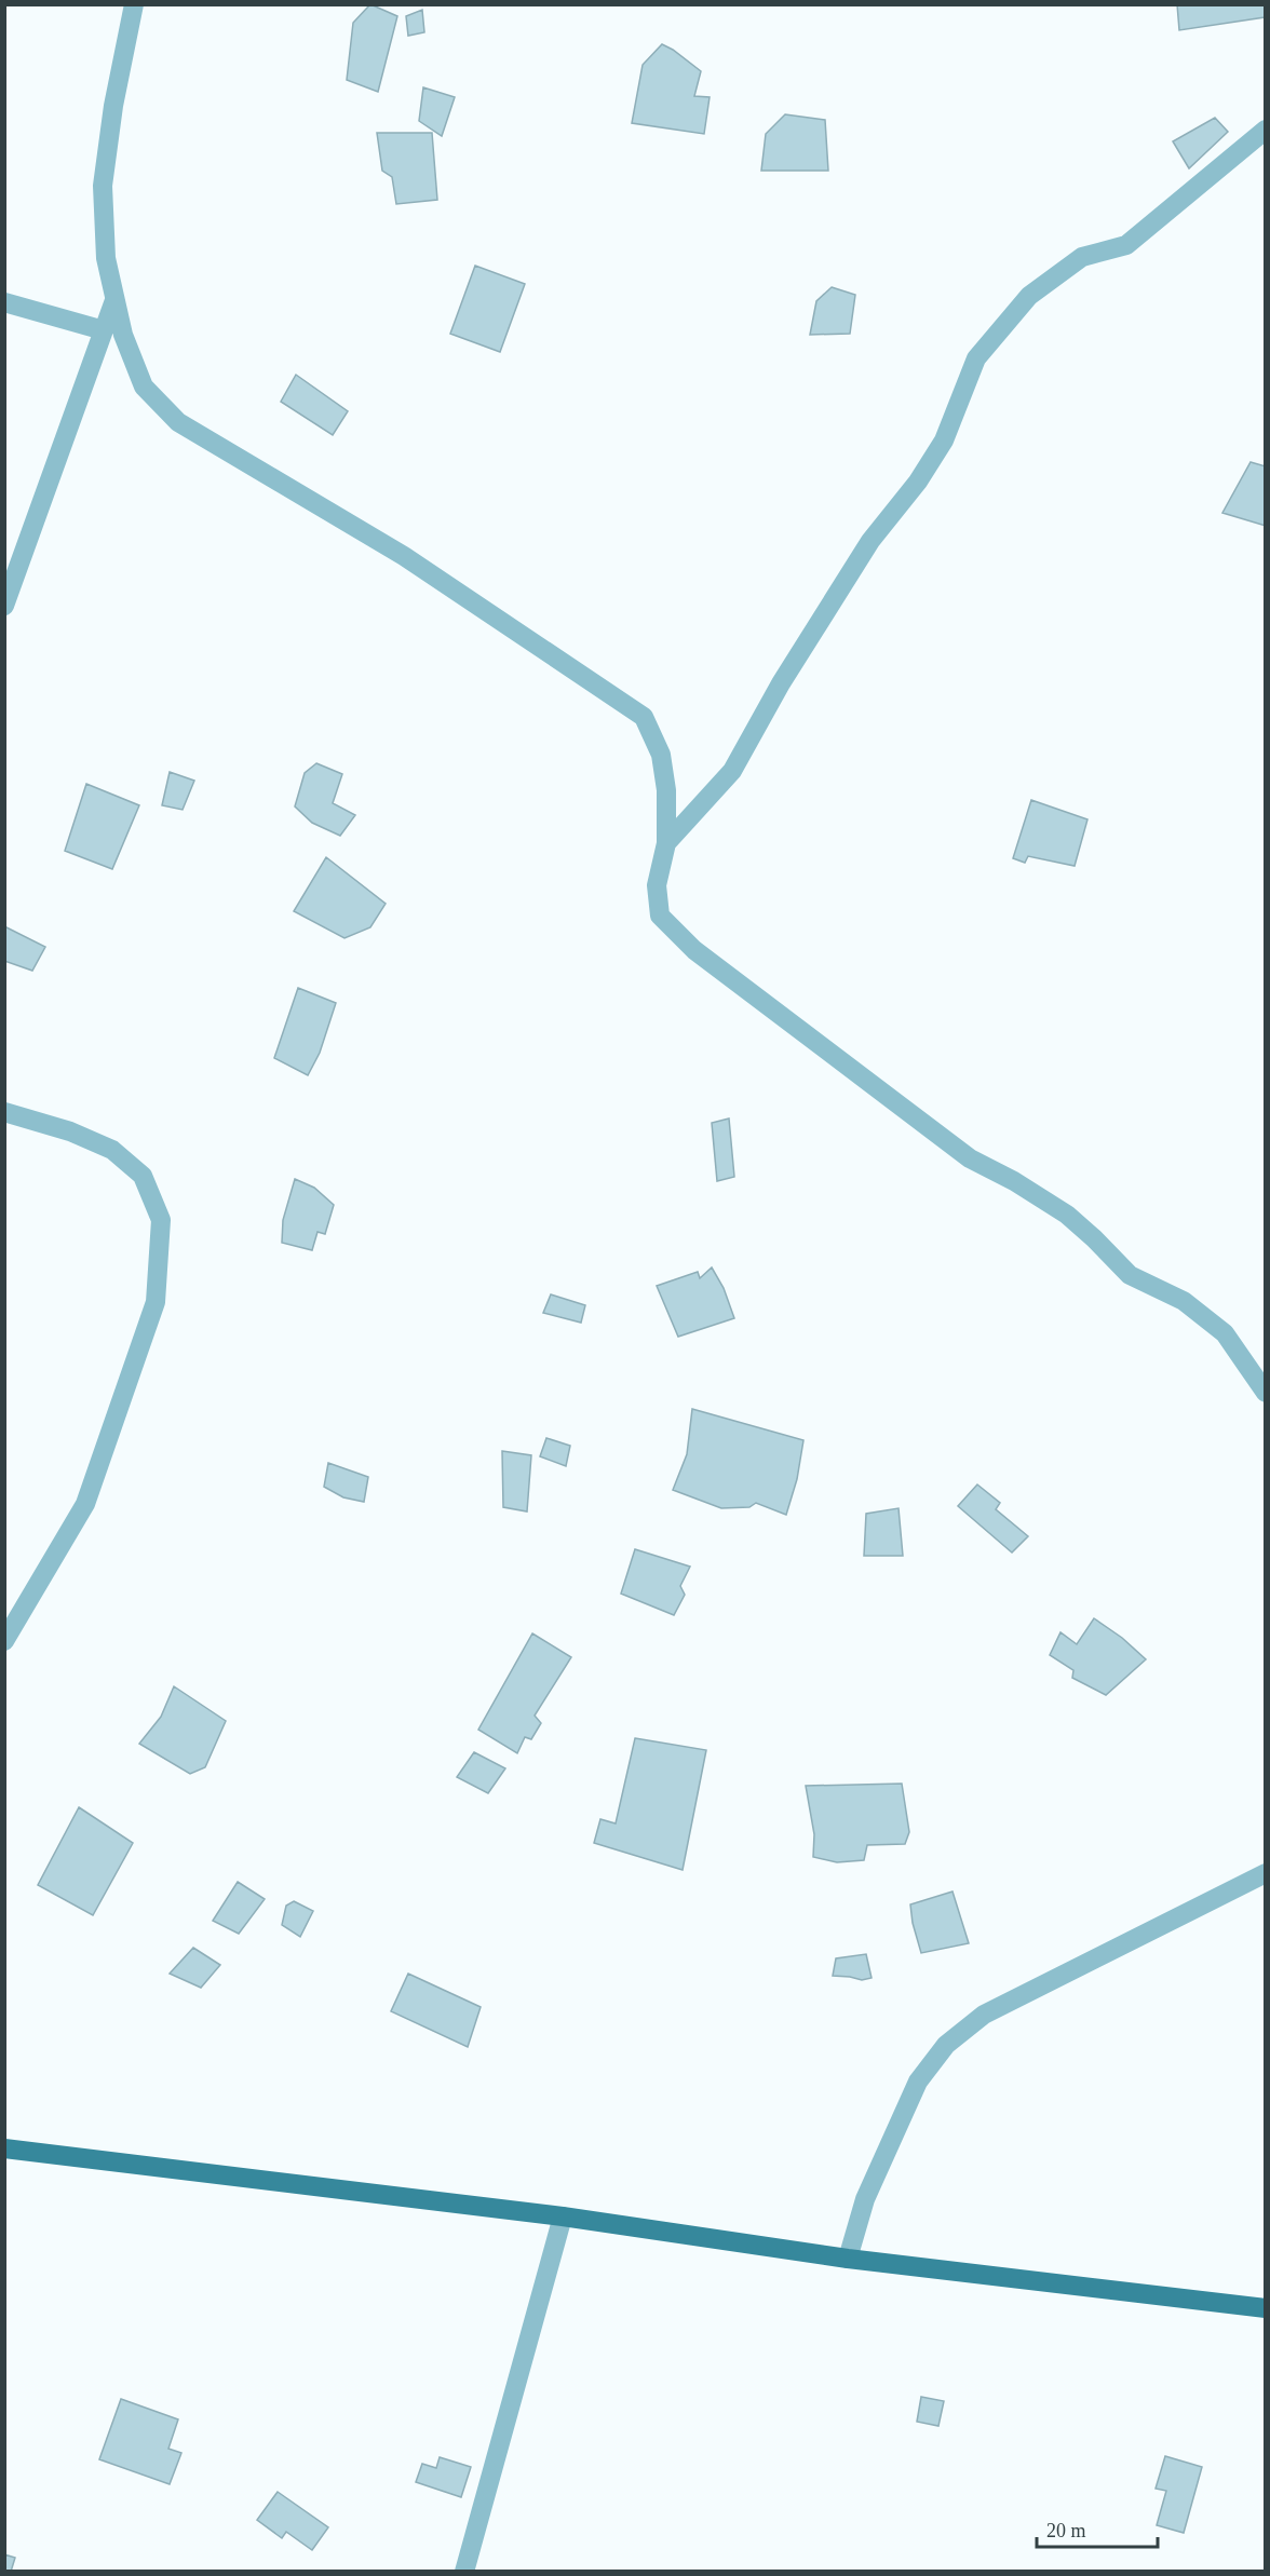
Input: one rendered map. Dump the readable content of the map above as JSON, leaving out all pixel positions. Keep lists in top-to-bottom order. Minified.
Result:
{"scale_bar":"20 m"}
